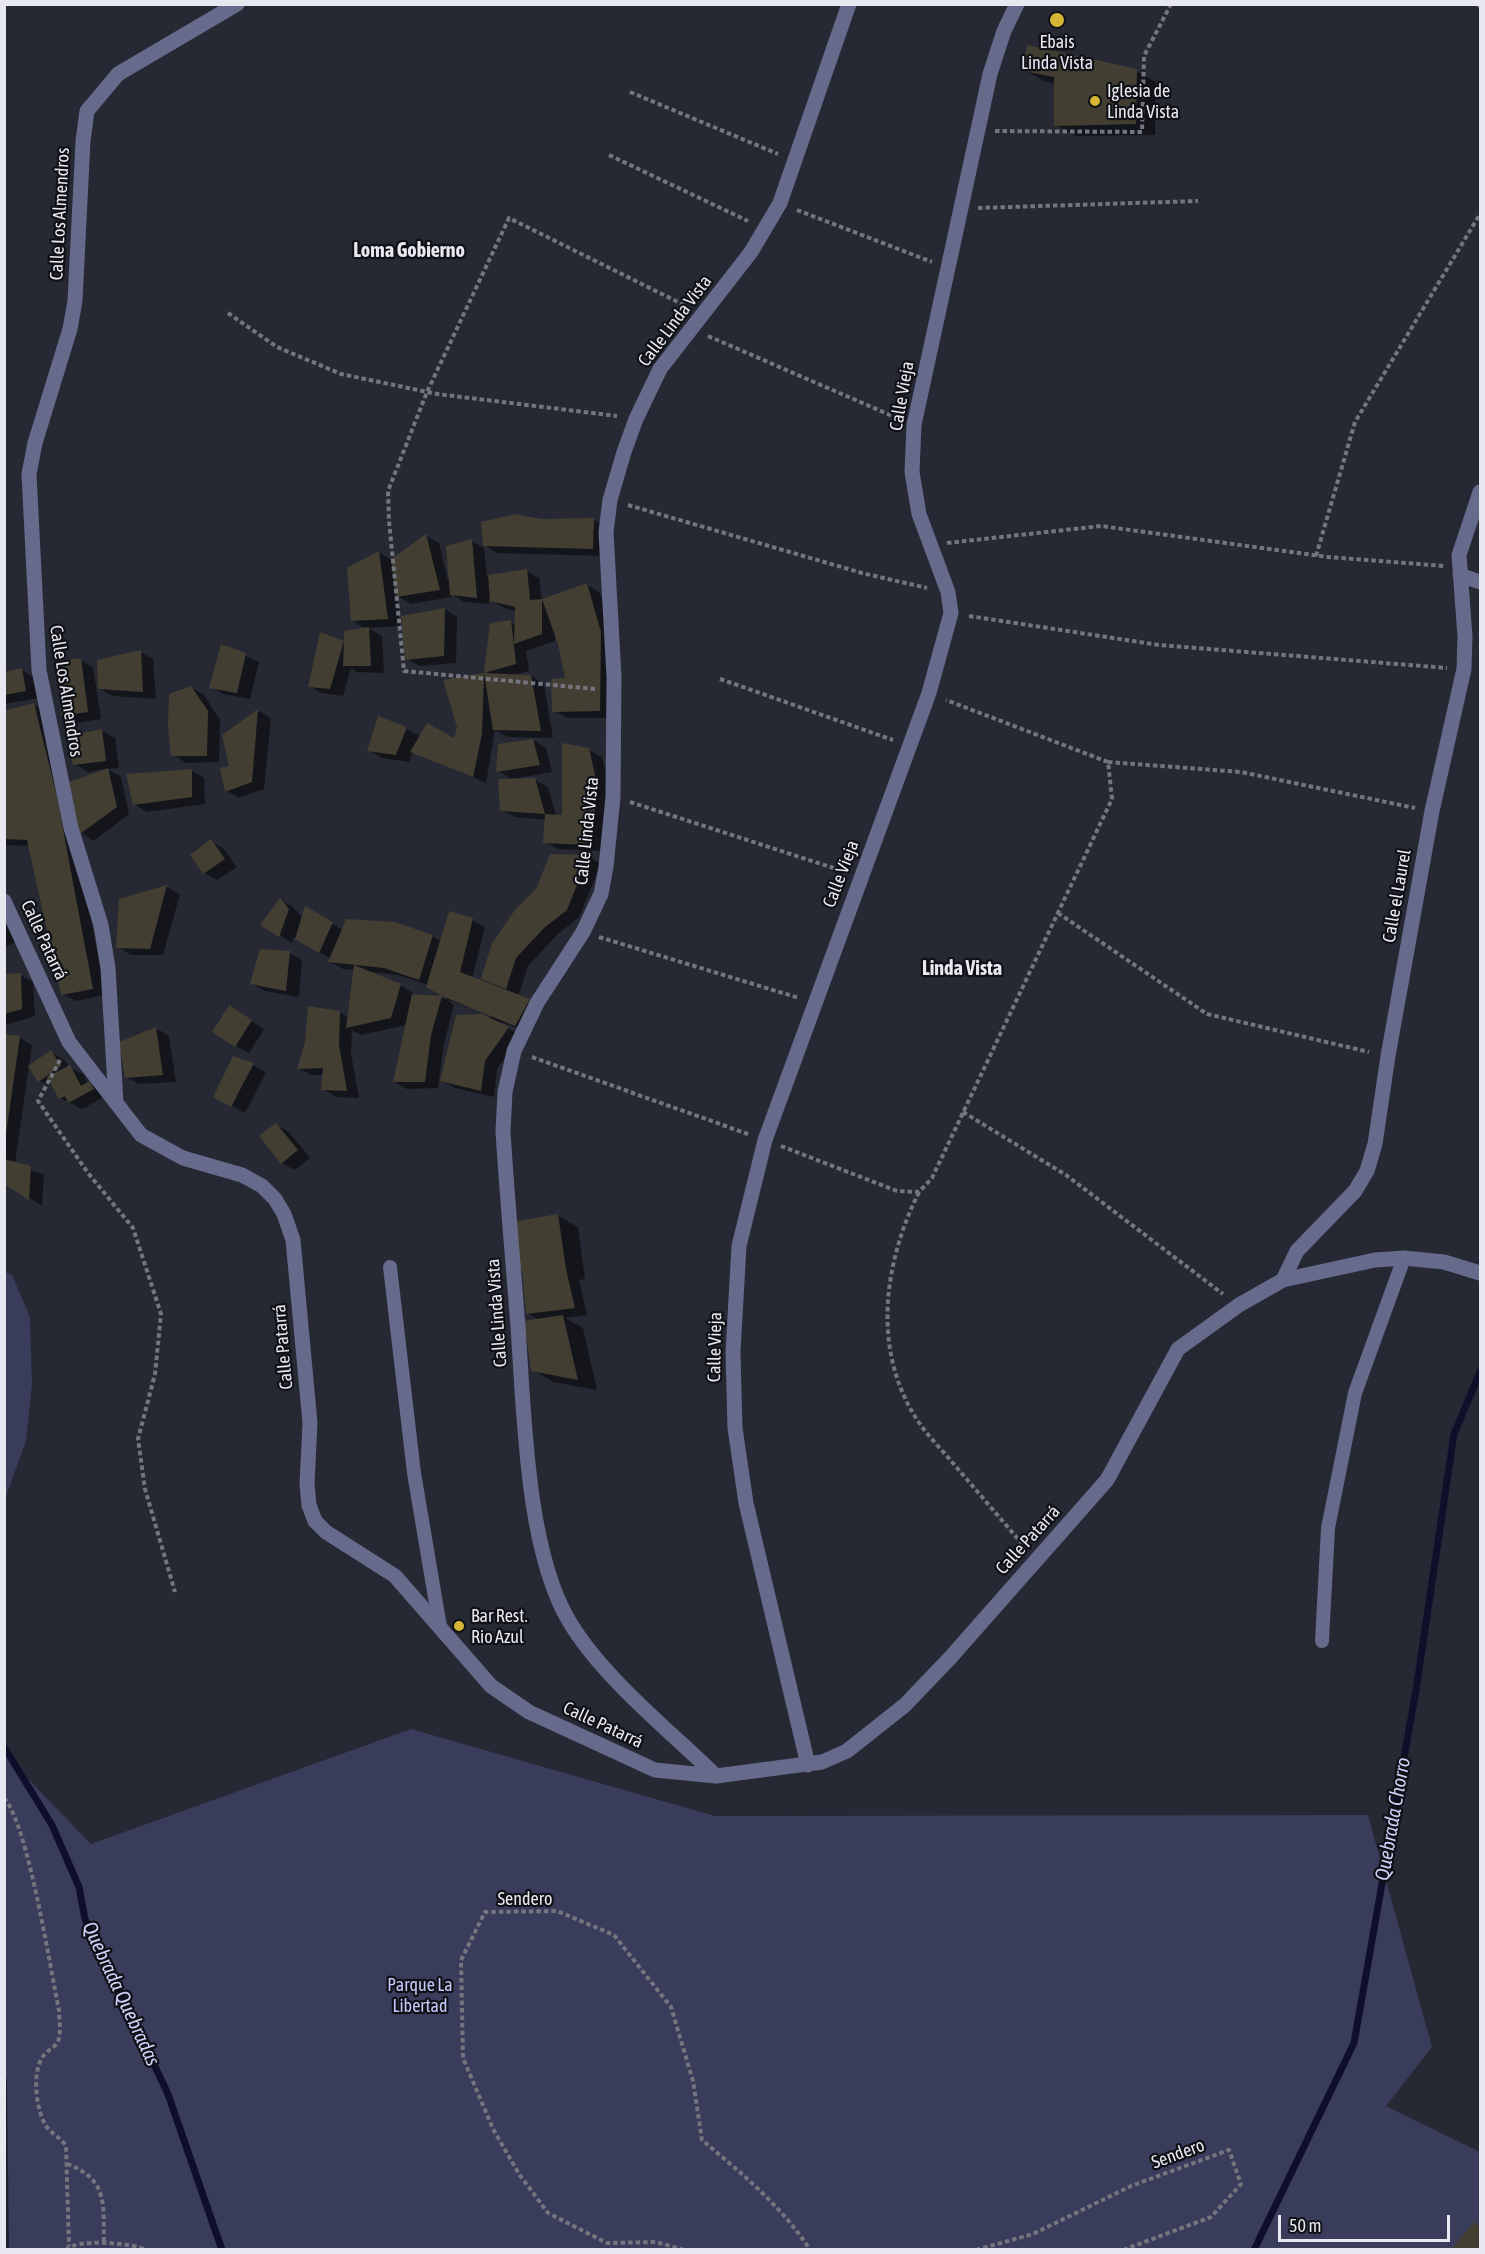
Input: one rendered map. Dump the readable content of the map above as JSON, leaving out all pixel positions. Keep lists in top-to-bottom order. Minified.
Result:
{"streets":{"street":["Calle Los Almendros","Calle Linda Vista","Calle Vieja","Calle el Laurel","Calle Patarrá"],"path":["Sendero"]},"crossings":[["Calle Los Almendros","Calle Patarrá"],["Calle Linda Vista","Calle Patarrá"],["Calle Vieja","Calle Patarrá"],["Calle el Laurel","Calle Patarrá"]],"districts":["Loma Gobierno","Linda Vista"],"water":["Quebrada Chorro","Quebrada Quebradas"],"parks":["Parque La Libertad"],"places":["Ebais Linda Vista","Iglesia de Linda Vista","Bar Rest. Rio Azul"],"scale_bar":"50 m"}
